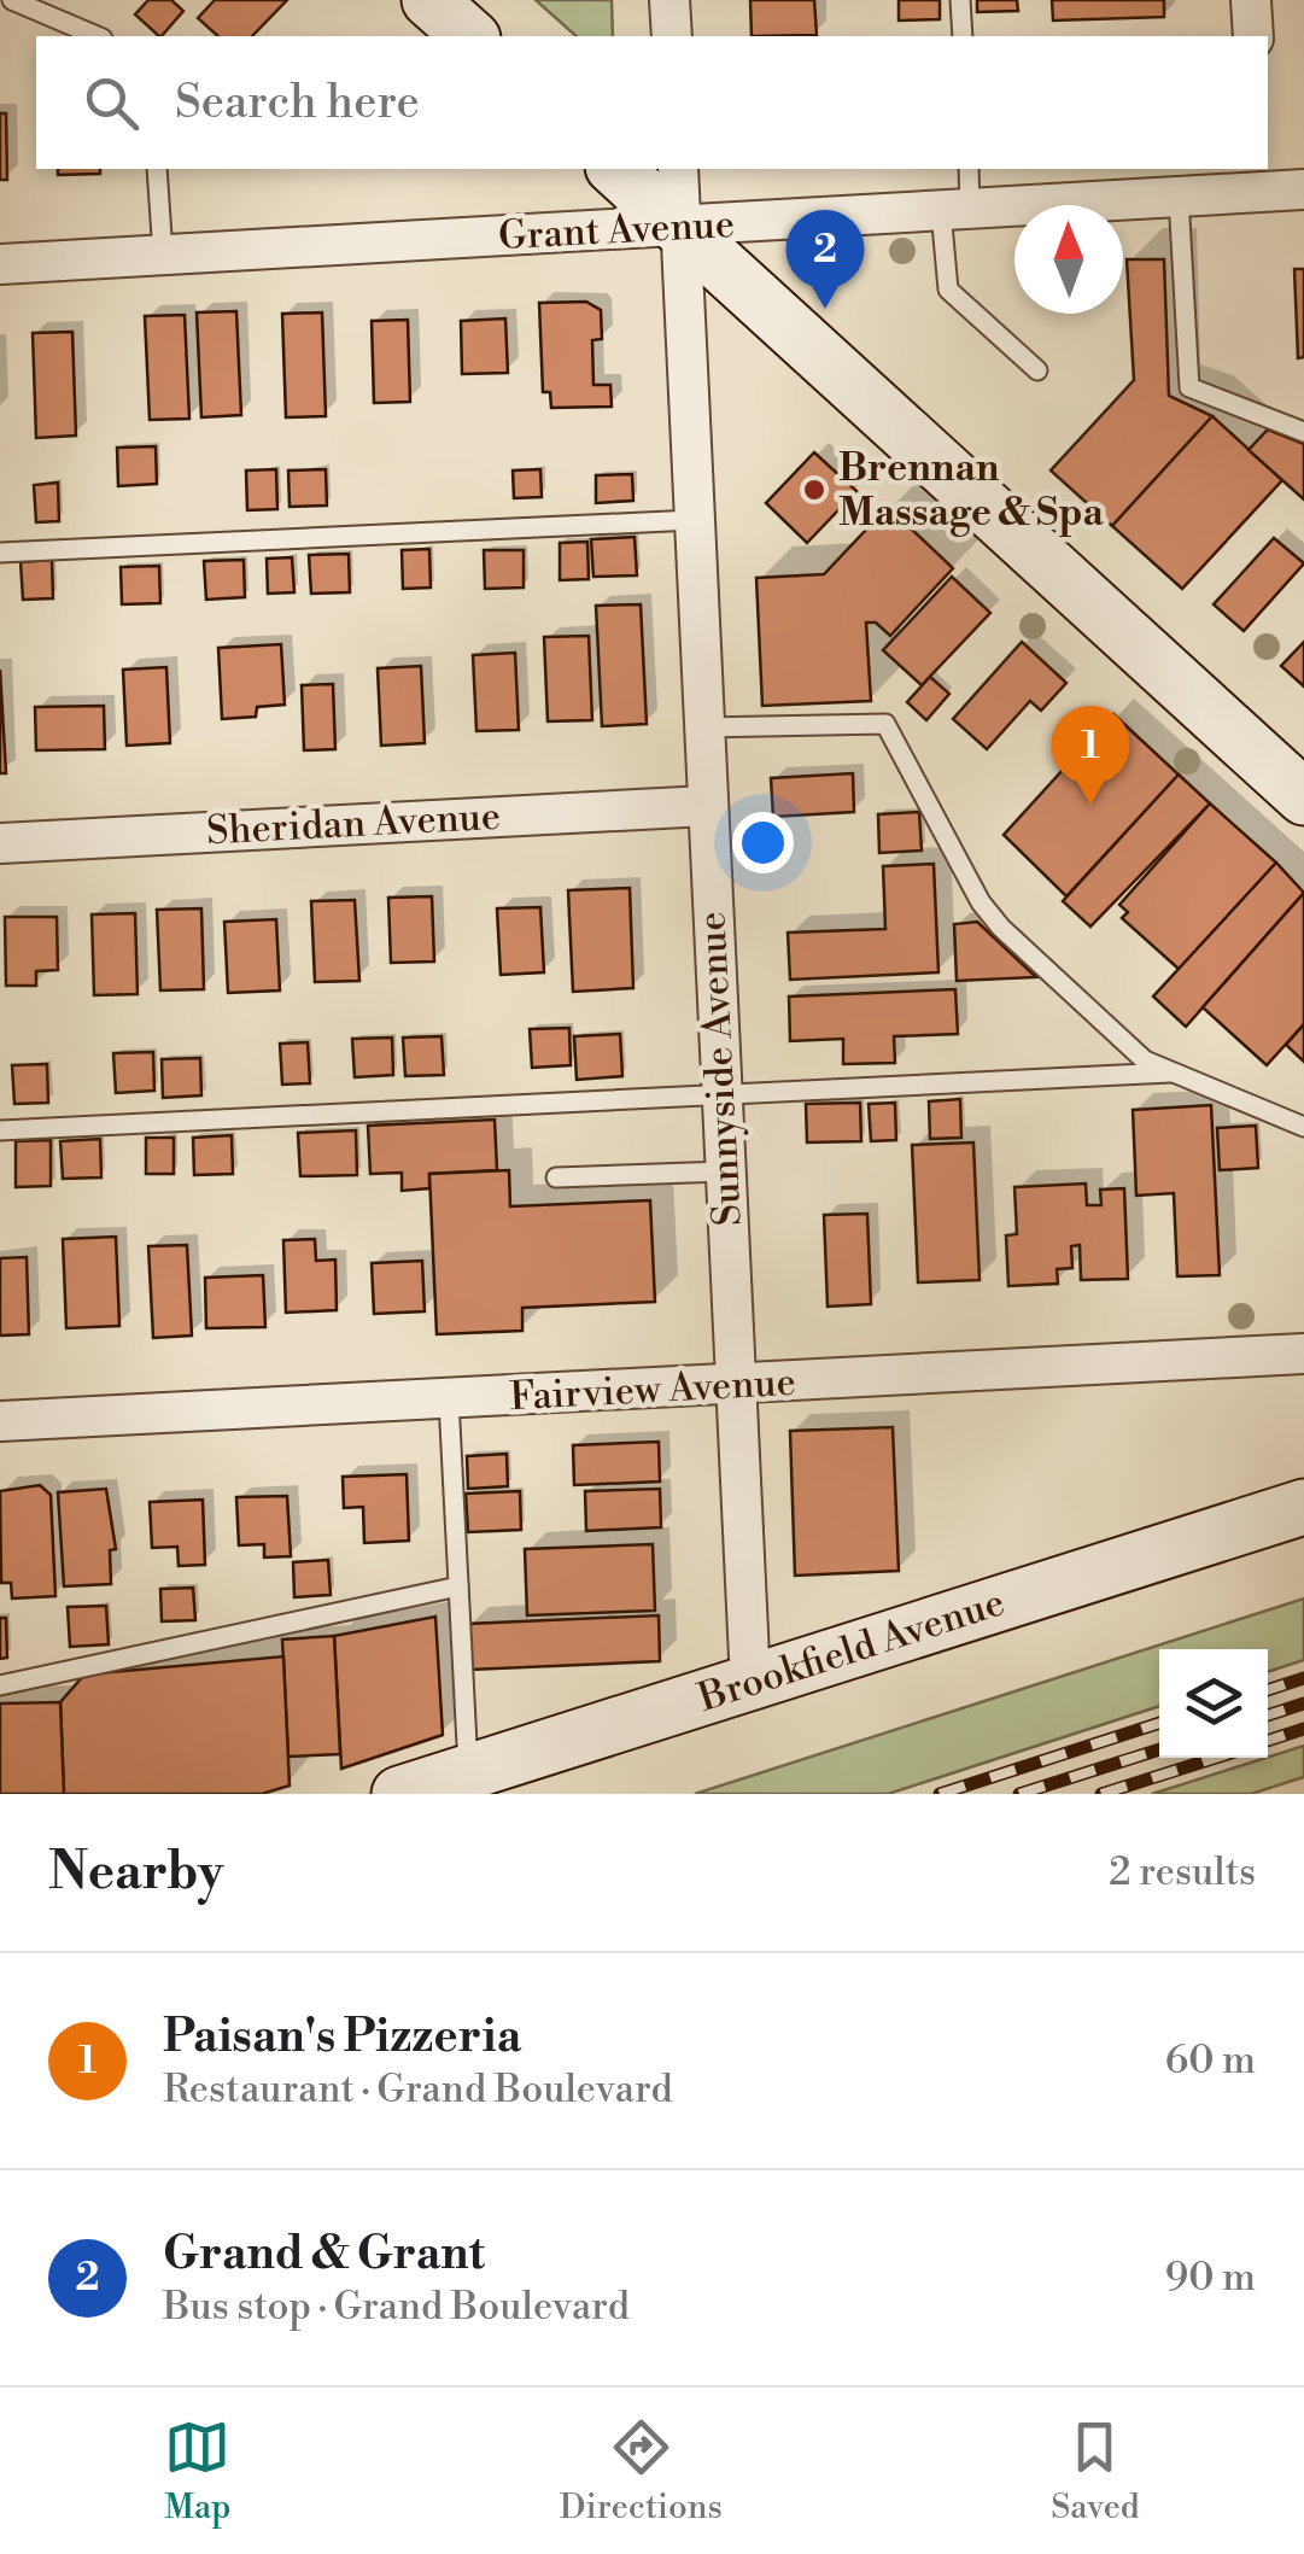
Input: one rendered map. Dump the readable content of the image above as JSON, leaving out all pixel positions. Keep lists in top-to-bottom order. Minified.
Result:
{"streets":{"street":["Grant Avenue","Sheridan Avenue","Sunnyside Avenue","Fairview Avenue","Brookfield Avenue"]},"crossings":[["Grant Avenue","Sunnyside Avenue"],["Sheridan Avenue","Sunnyside Avenue"],["Sunnyside Avenue","Fairview Avenue"],["Sunnyside Avenue","Brookfield Avenue"]],"places":["Brennan Massage & Spa"],"north":"top","page":{"search":"Search here","pins":["2","1"],"heading":["Nearby","2 results"],"list":[{"mark":"1","name":"Paisan's Pizzeria","note":"Restaurant · Grand Boulevard","value":"60 m"},{"mark":"2","name":"Grand & Grant","note":"Bus stop · Grand Boulevard","value":"90 m"}],"nav":["Map","Directions","Saved"]}}
